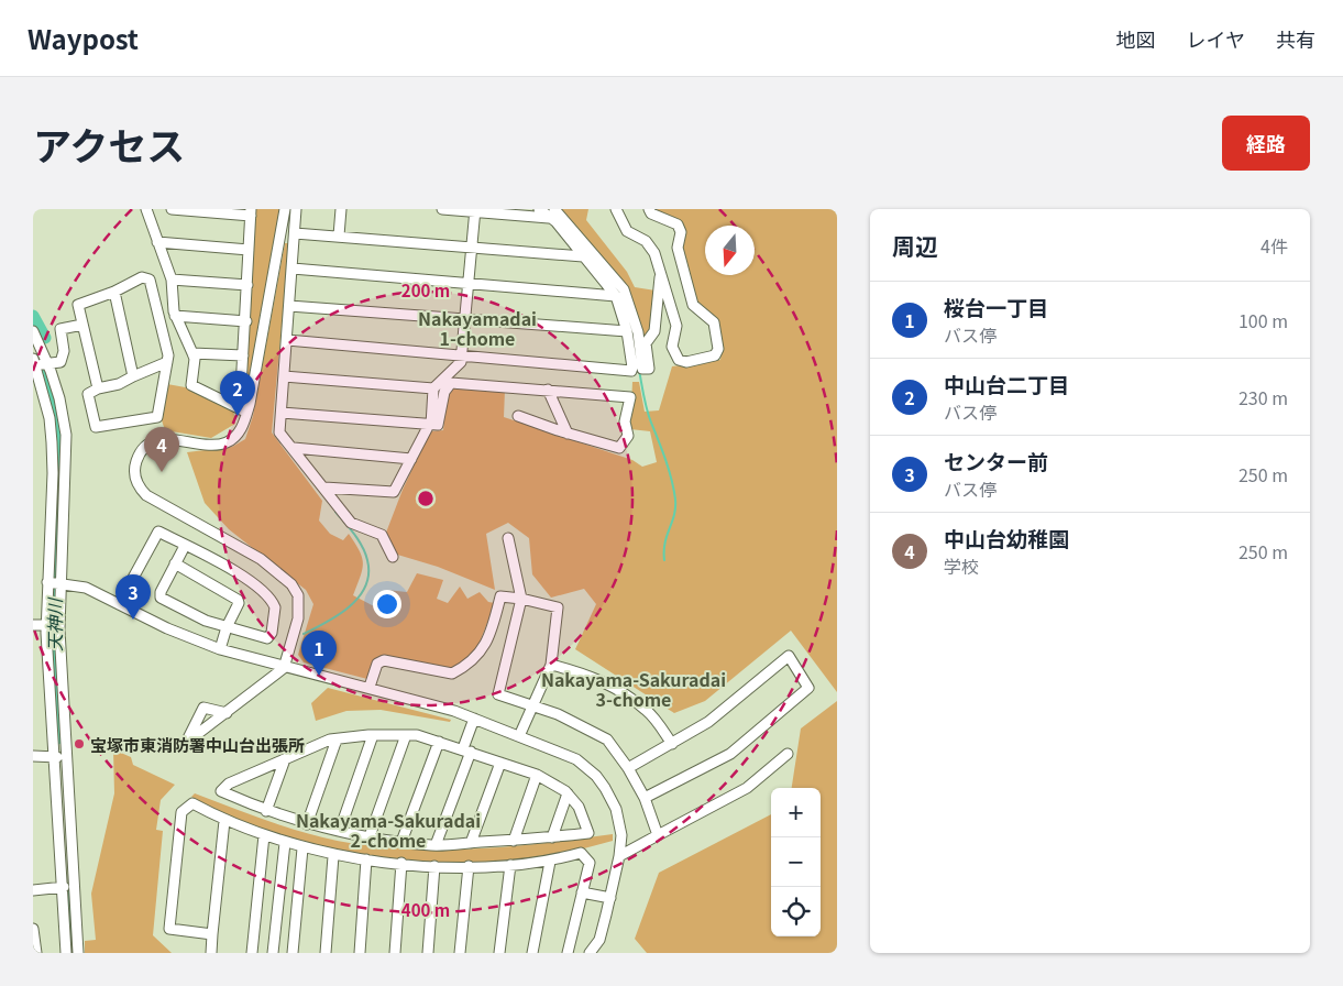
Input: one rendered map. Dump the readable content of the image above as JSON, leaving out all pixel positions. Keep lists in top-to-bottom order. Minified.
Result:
{"districts":["Nakayamadai 1-chome","Nakayama-Sakuradai 3-chome","Nakayama-Sakuradai 2-chome"],"water":["天神川"],"places":["宝塚市東消防署中山台出張所"],"north":"bottom","page":{"header":"Waypost","nav":["地図","レイヤ","共有"],"title":"アクセス","buttons":"経路","heading":["周辺","4件"],"list":[{"mark":"1","name":"桜台一丁目","note":"バス停","value":"100 m"},{"mark":"2","name":"中山台二丁目","note":"バス停","value":"230 m"},{"mark":"3","name":"センター前","note":"バス停","value":"250 m"},{"mark":"4","name":"中山台幼稚園","note":"学校","value":"250 m"}],"pins":["2","4","3","1"],"map_buttons":["+","−"]},"rings":["200 m","400 m"]}
